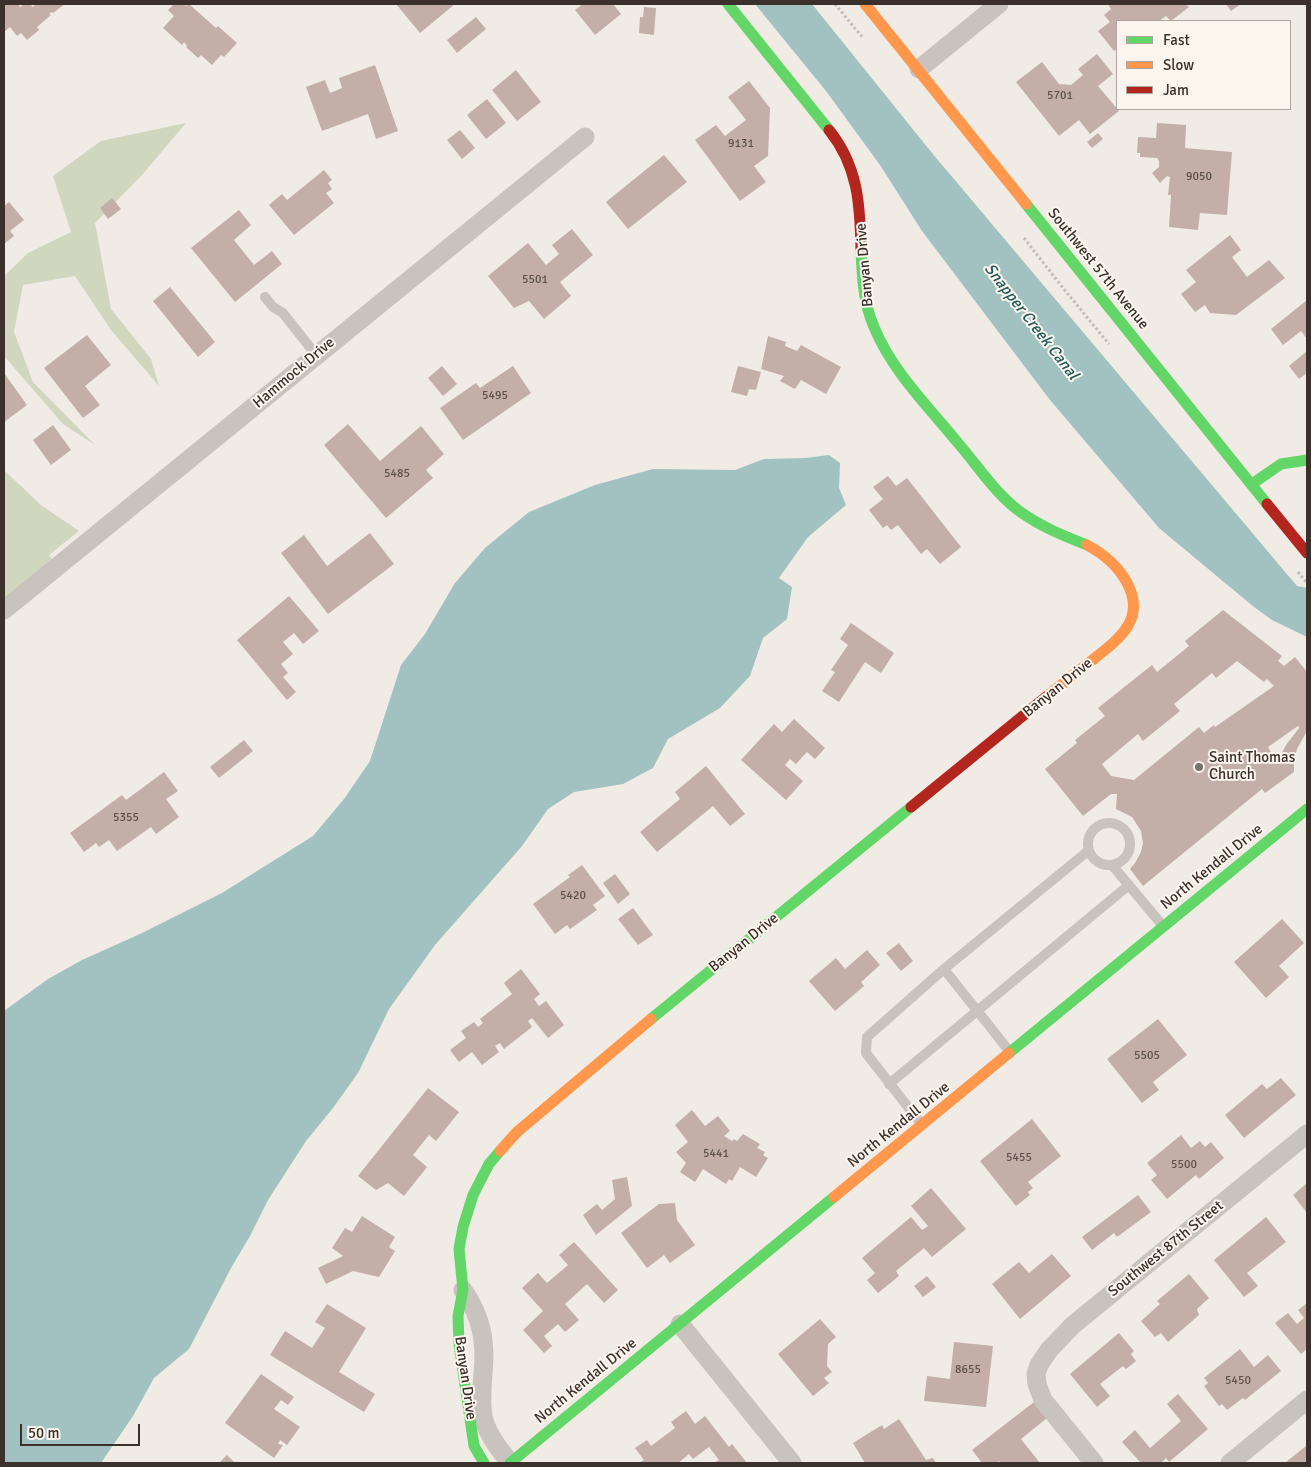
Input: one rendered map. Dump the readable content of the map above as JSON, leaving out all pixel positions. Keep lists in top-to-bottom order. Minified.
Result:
{"streets":{"street":["Banyan Drive","Southwest 57th Avenue","Hammock Drive","North Kendall Drive","Southwest 87th Street"]},"crossings":[["Banyan Drive","North Kendall Drive"]],"water":["Snapper Creek Canal"],"places":["Saint Thomas Church"],"house_numbers":["5701","9131","9050","5501","5495","5485","5355","5420","5505","5441","5455","5500","8655","5450"],"legend":["Fast","Slow","Jam"],"scale_bar":"50 m"}
